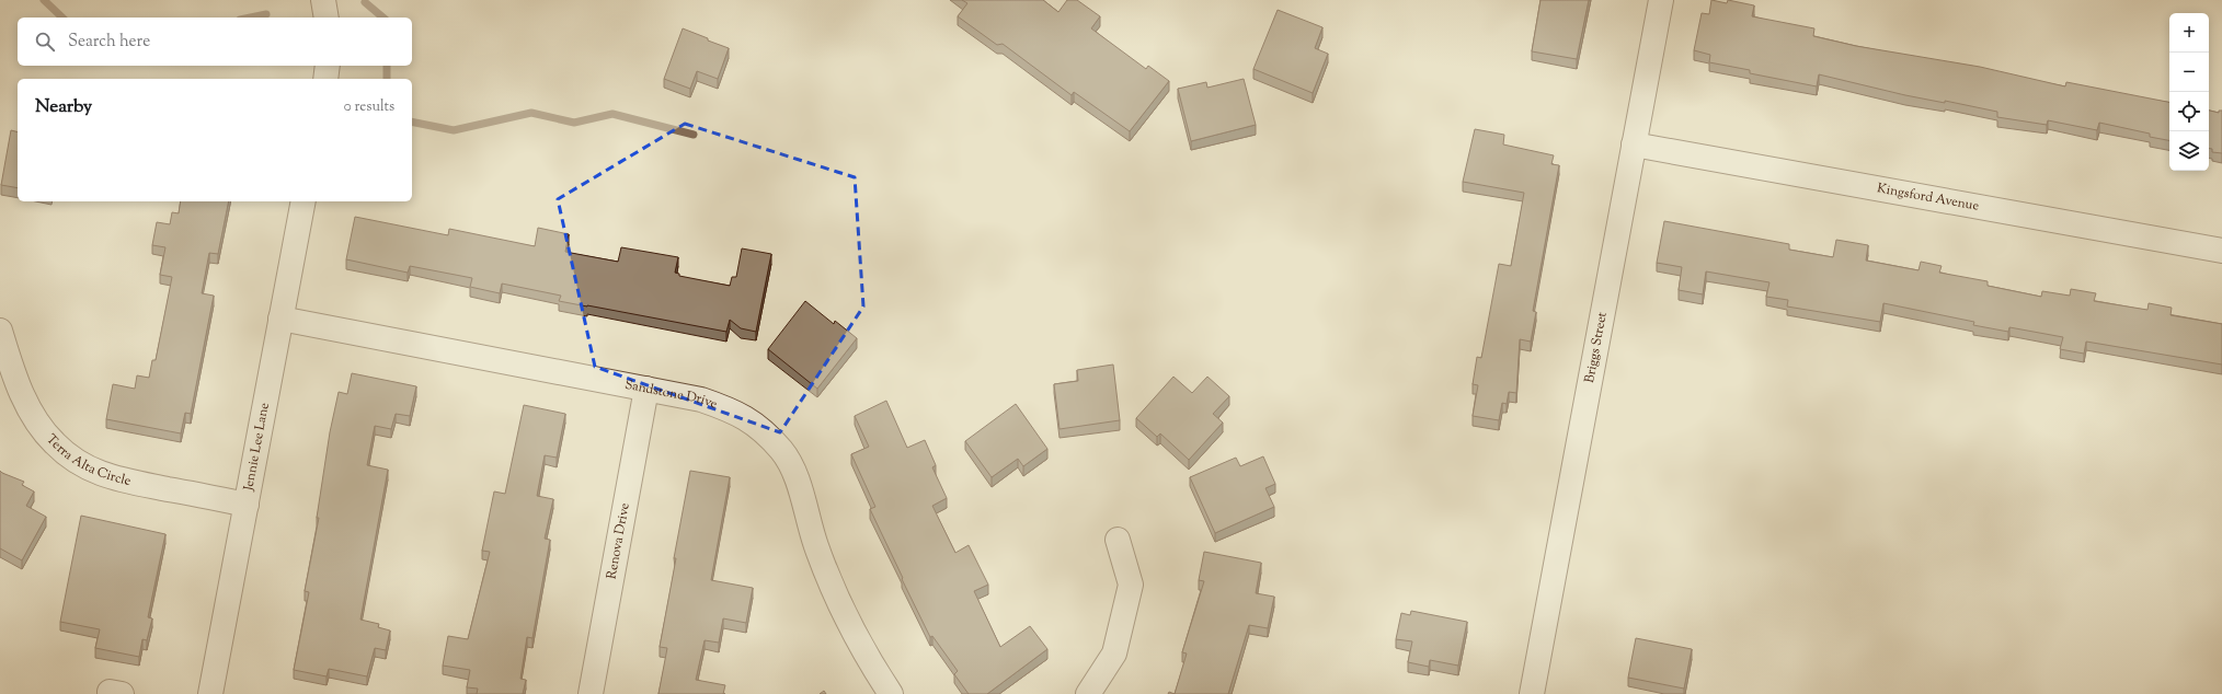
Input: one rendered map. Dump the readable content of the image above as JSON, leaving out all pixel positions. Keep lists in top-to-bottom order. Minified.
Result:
{"streets":{"street":["Kingsford Avenue","Briggs Street","Sandstone Drive","Jennie Lee Lane","Terra Alta Circle","Renova Drive"]},"crossings":[["Kingsford Avenue","Briggs Street"],["Sandstone Drive","Jennie Lee Lane"],["Sandstone Drive","Renova Drive"],["Jennie Lee Lane","Terra Alta Circle"]],"page":{"map_buttons":["+","−"],"search":"Search here","heading":["Nearby","0 results"]}}
